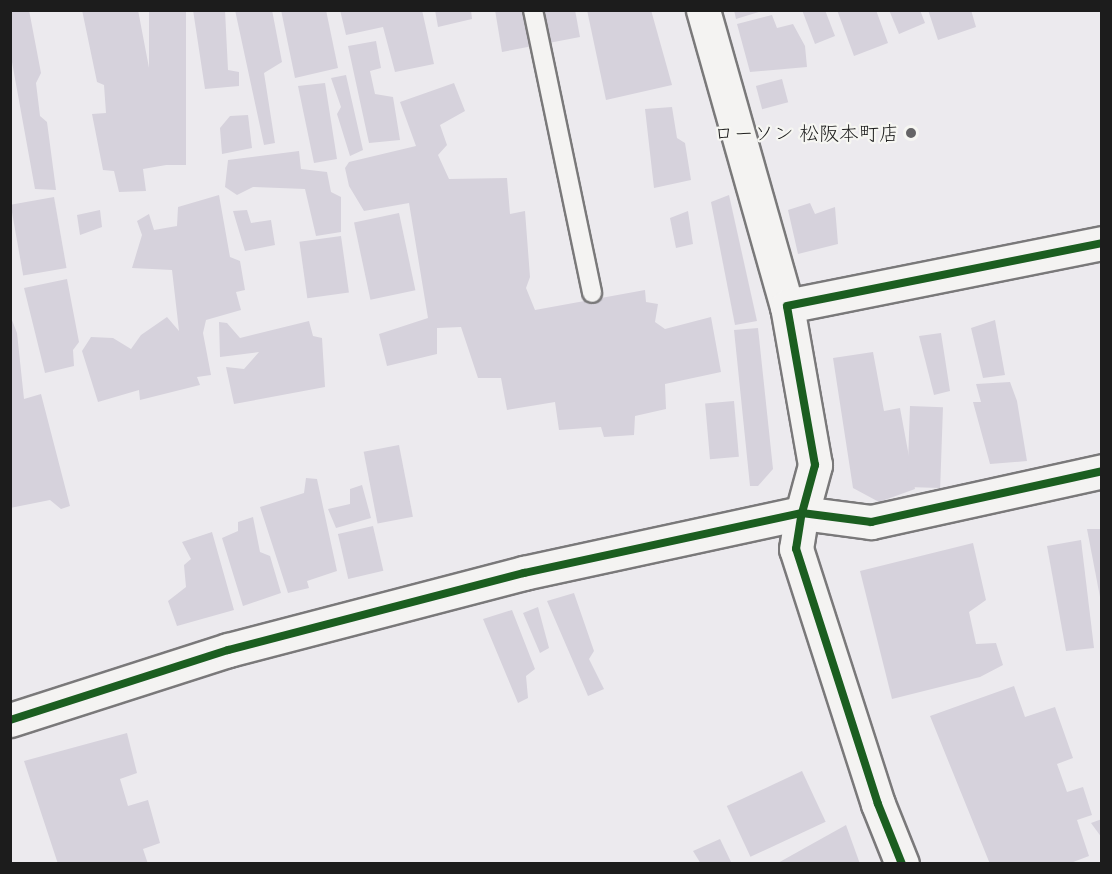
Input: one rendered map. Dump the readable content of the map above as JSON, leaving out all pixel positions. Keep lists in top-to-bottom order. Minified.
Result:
{"places":["ローソン 松阪本町店"]}
